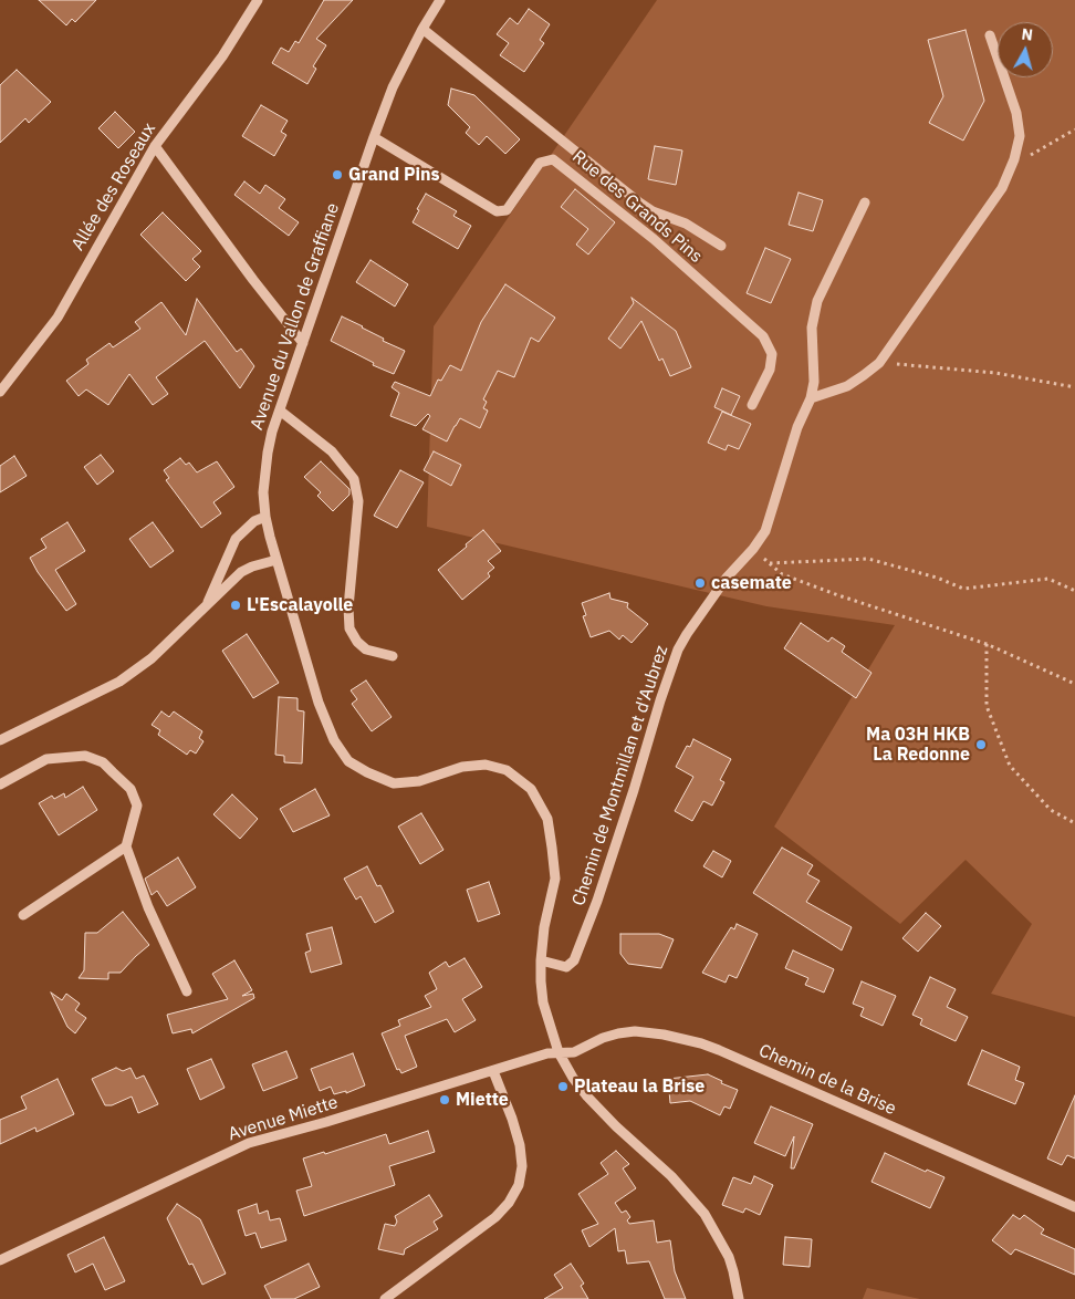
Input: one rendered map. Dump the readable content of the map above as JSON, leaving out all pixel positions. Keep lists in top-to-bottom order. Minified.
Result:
{"streets":{"street":["Allée des Roseaux","Rue des Grands Pins","Avenue du Vallon de Graffiane","Chemin de Montmillan et d'Aubrez","Chemin de la Brise","Avenue Miette"]},"crossings":[["Rue des Grands Pins","Avenue du Vallon de Graffiane"],["Avenue du Vallon de Graffiane","Chemin de Montmillan et d'Aubrez"],["Avenue du Vallon de Graffiane","Chemin de la Brise"],["Avenue du Vallon de Graffiane","Avenue Miette"],["Chemin de la Brise","Avenue Miette"]],"places":["Grand Pins","casemate","L'Escalayolle","Ma 03H HKB La Redonne","Plateau la Brise","Miette"],"north":"top"}
